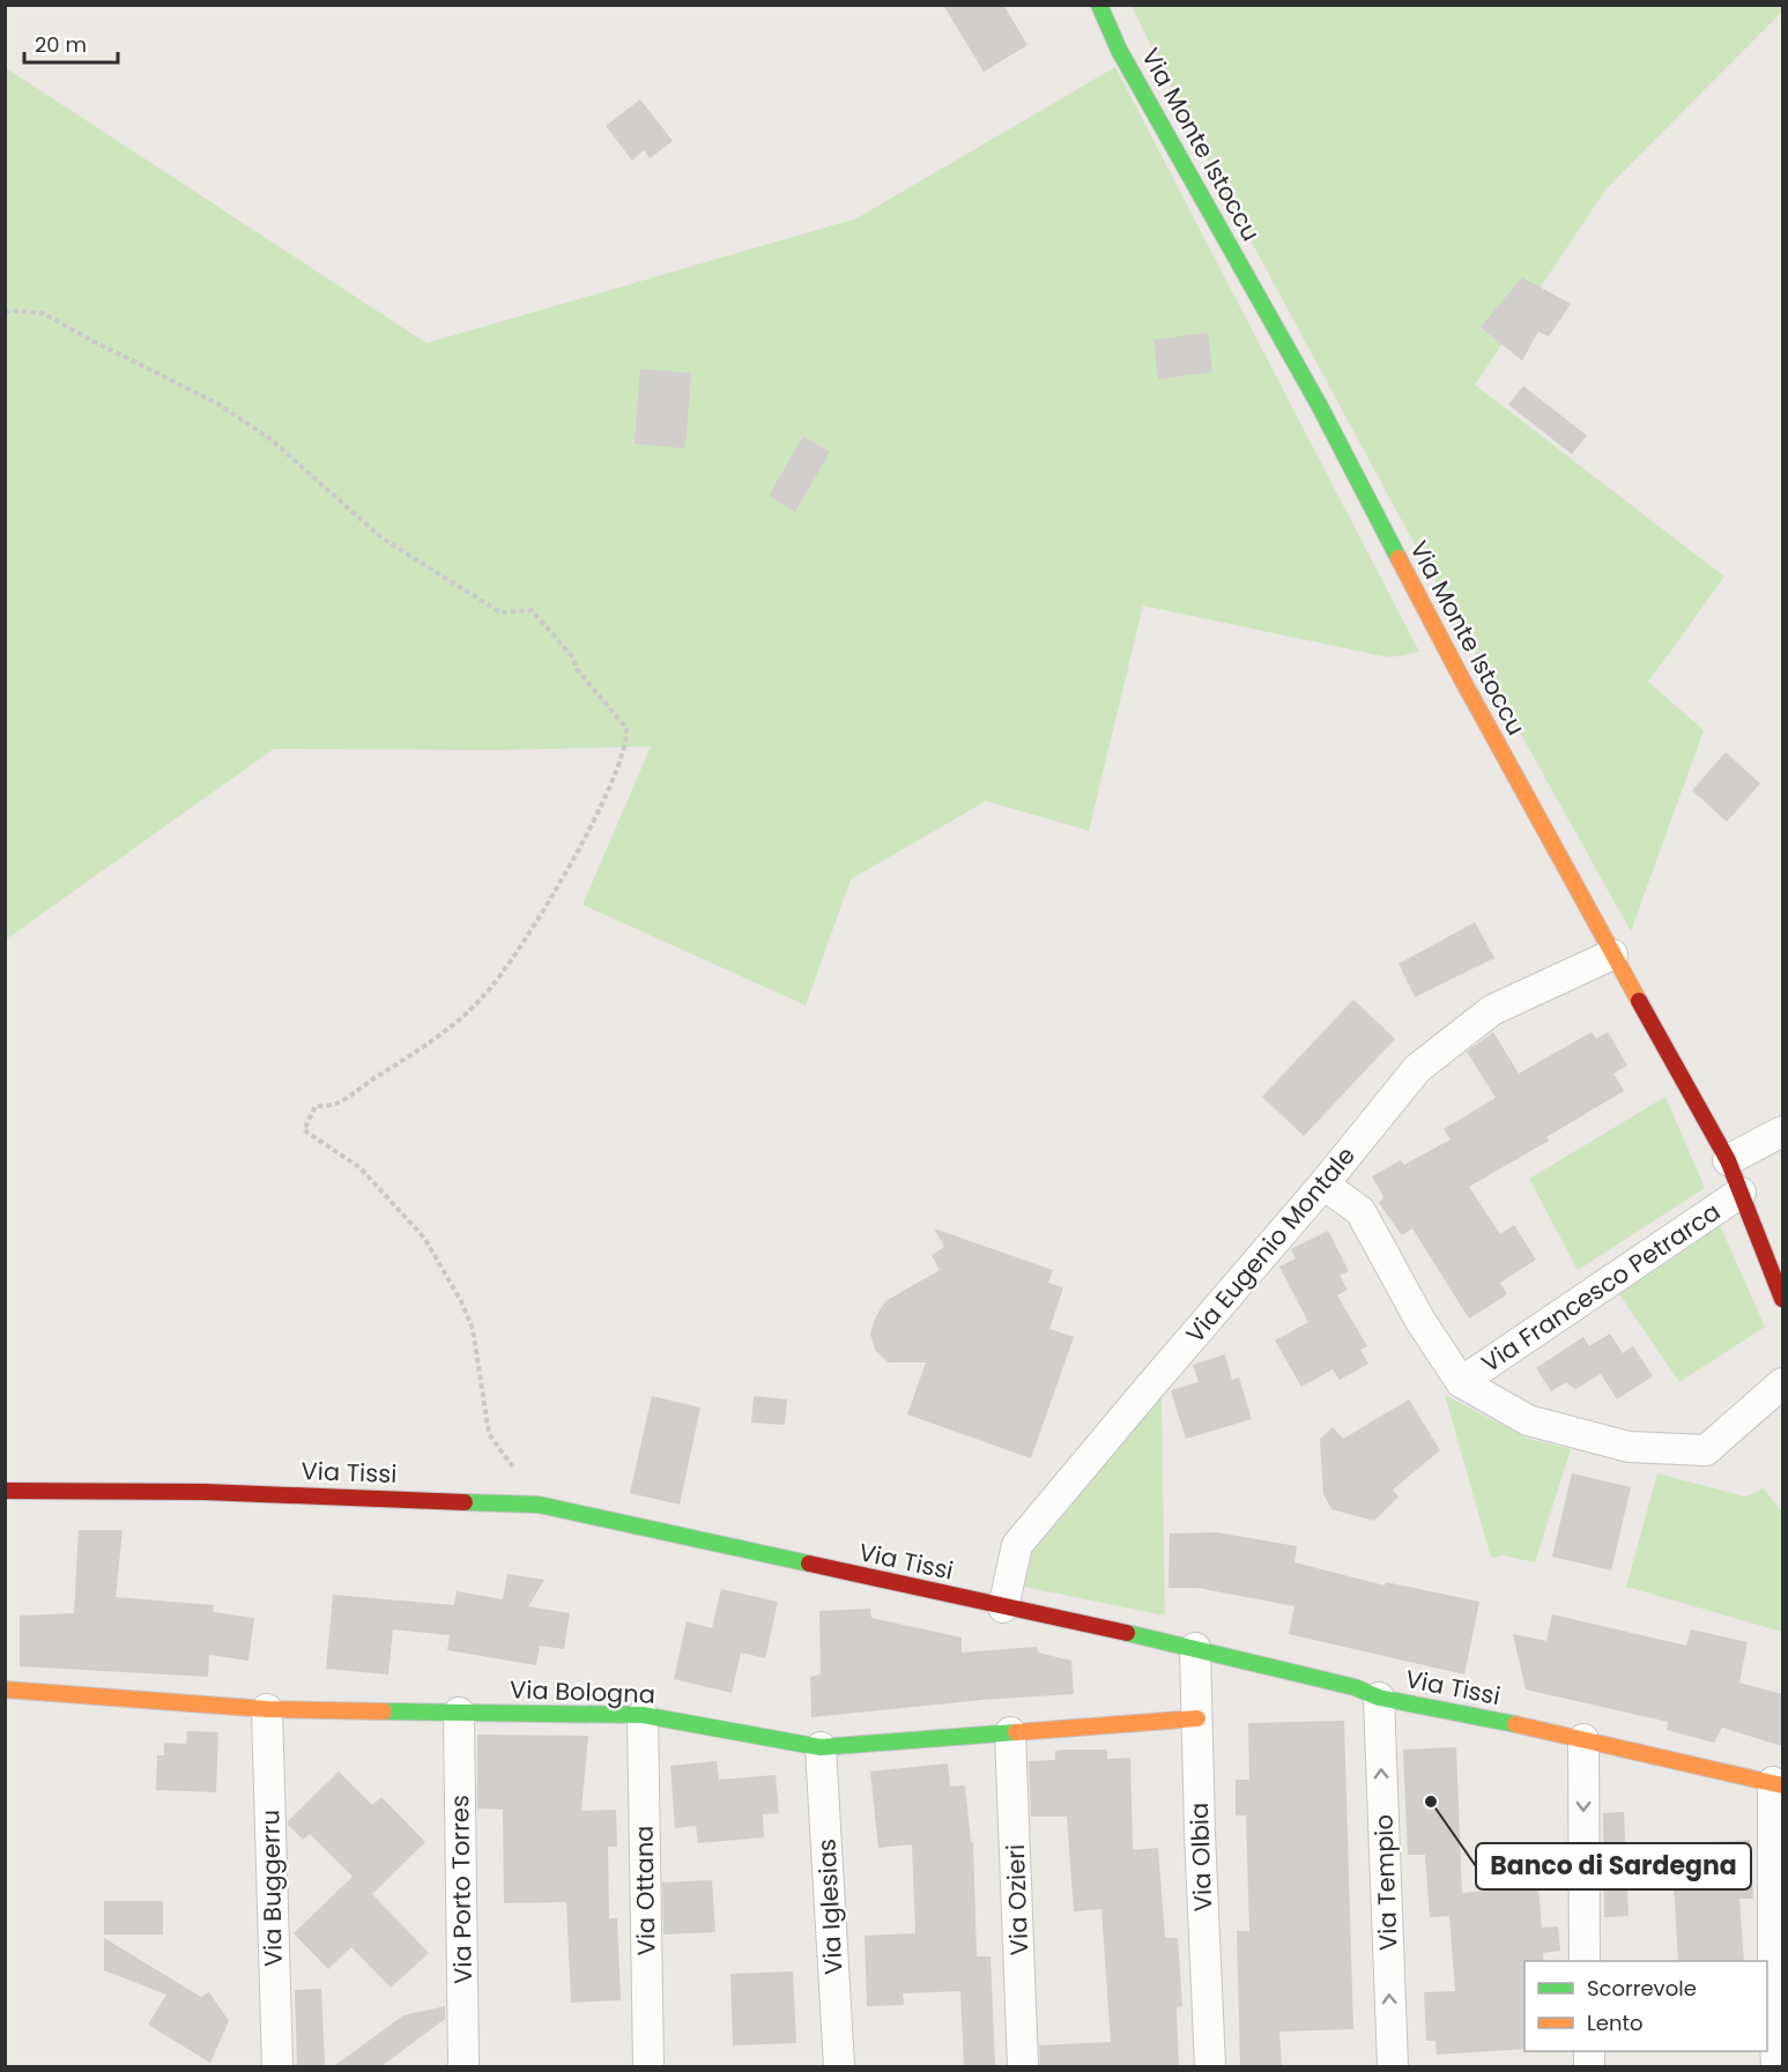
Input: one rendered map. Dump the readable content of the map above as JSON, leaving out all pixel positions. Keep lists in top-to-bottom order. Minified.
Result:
{"streets":{"street":["Via Monte Istoccu","Via Eugenio Montale","Via Francesco Petrarca","Via Tissi","Via Bologna","Via Olbia","Via Tempio","Via Buggerru","Via Porto Torres","Via Ottana","Via Ozieri","Via Iglesias"]},"crossings":[["Via Monte Istoccu","Via Eugenio Montale"],["Via Monte Istoccu","Via Francesco Petrarca"],["Via Eugenio Montale","Via Tissi"],["Via Tissi","Via Olbia"],["Via Tissi","Via Tempio"],["Via Bologna","Via Olbia"],["Via Bologna","Via Buggerru"],["Via Bologna","Via Porto Torres"],["Via Bologna","Via Ottana"],["Via Bologna","Via Ozieri"],["Via Bologna","Via Iglesias"]],"places":["Banco di Sardegna"],"legend":["Scorrevole","Lento"],"scale_bar":"20 m"}
